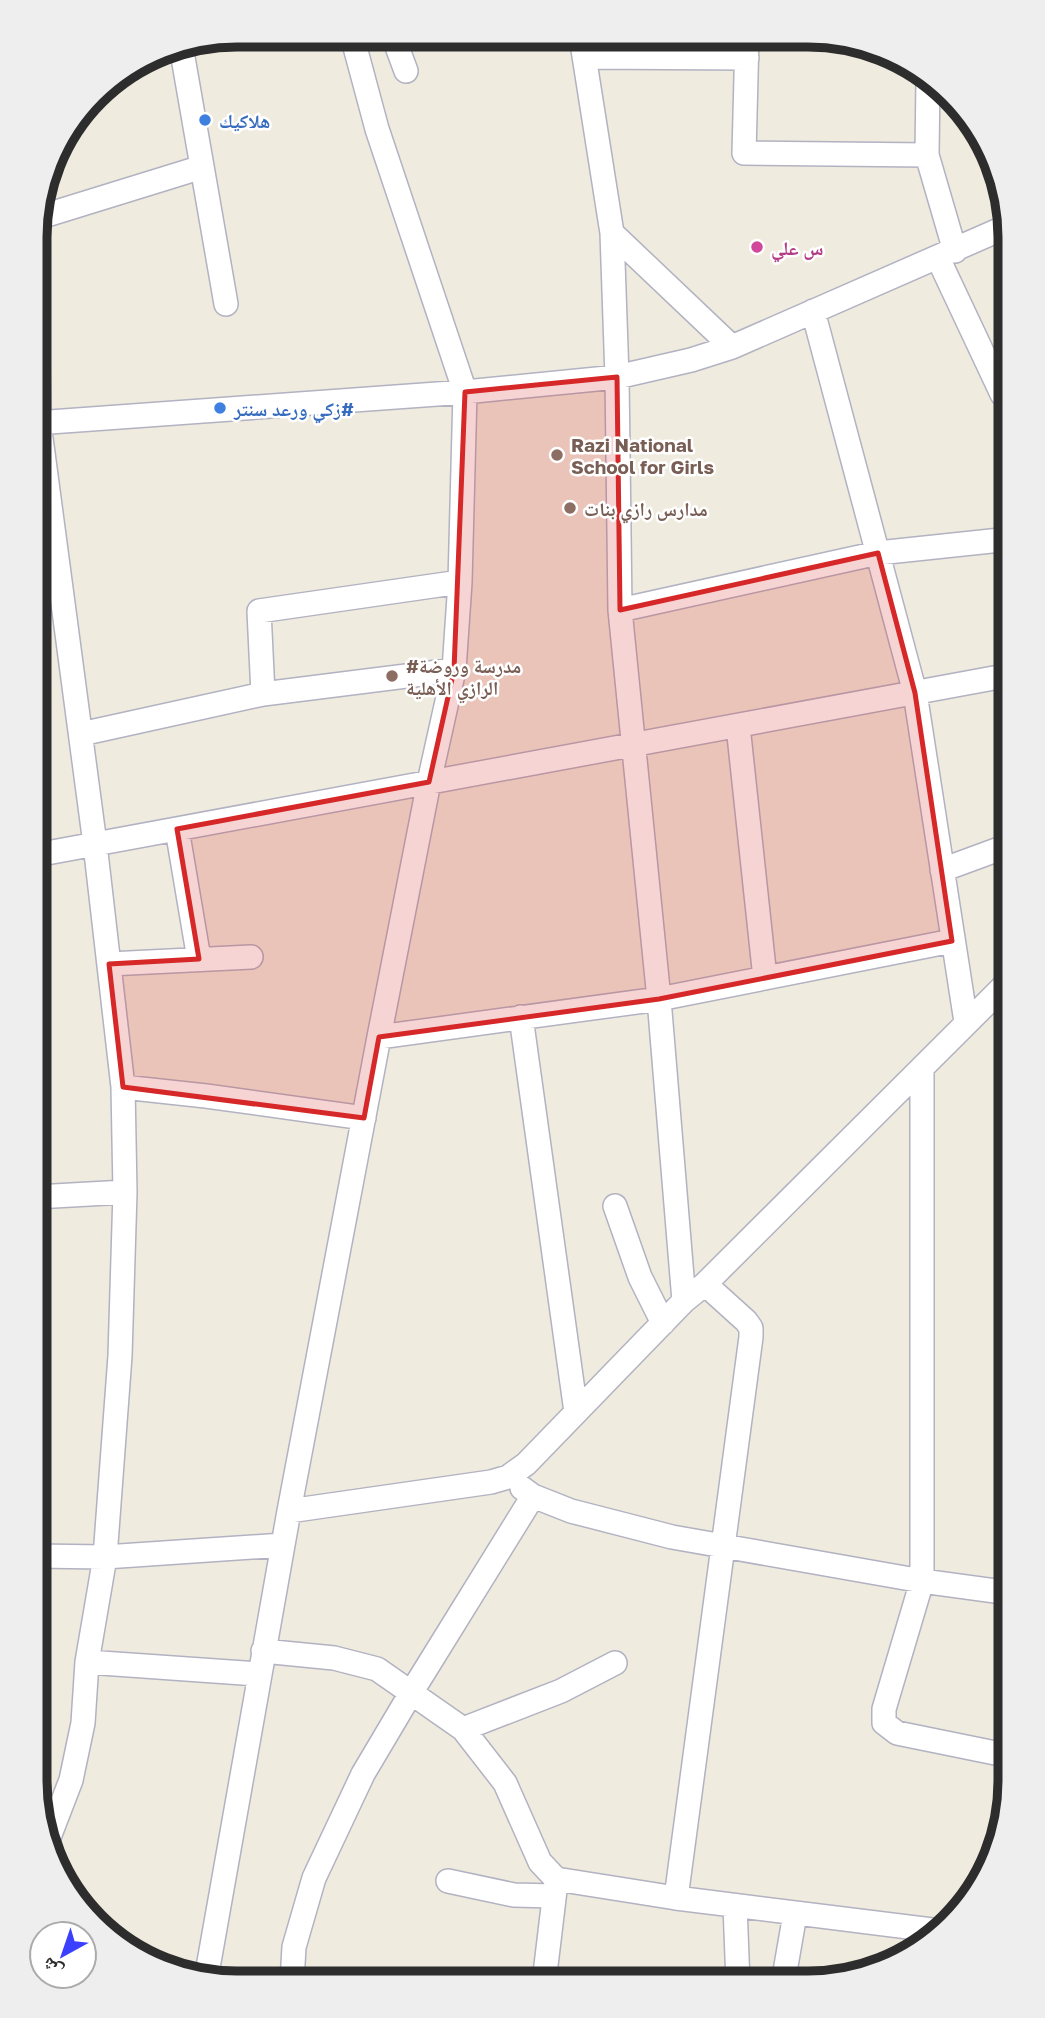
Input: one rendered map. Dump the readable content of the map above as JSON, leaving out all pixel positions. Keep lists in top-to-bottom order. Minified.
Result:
{"places":["هلاكيك","س علي","زكي ورعد سنتر#","Razi National School for Girls","مدارس رازي بنات","#مدرسة وروضة الرازي الأهلية"],"north":"bottom left"}
